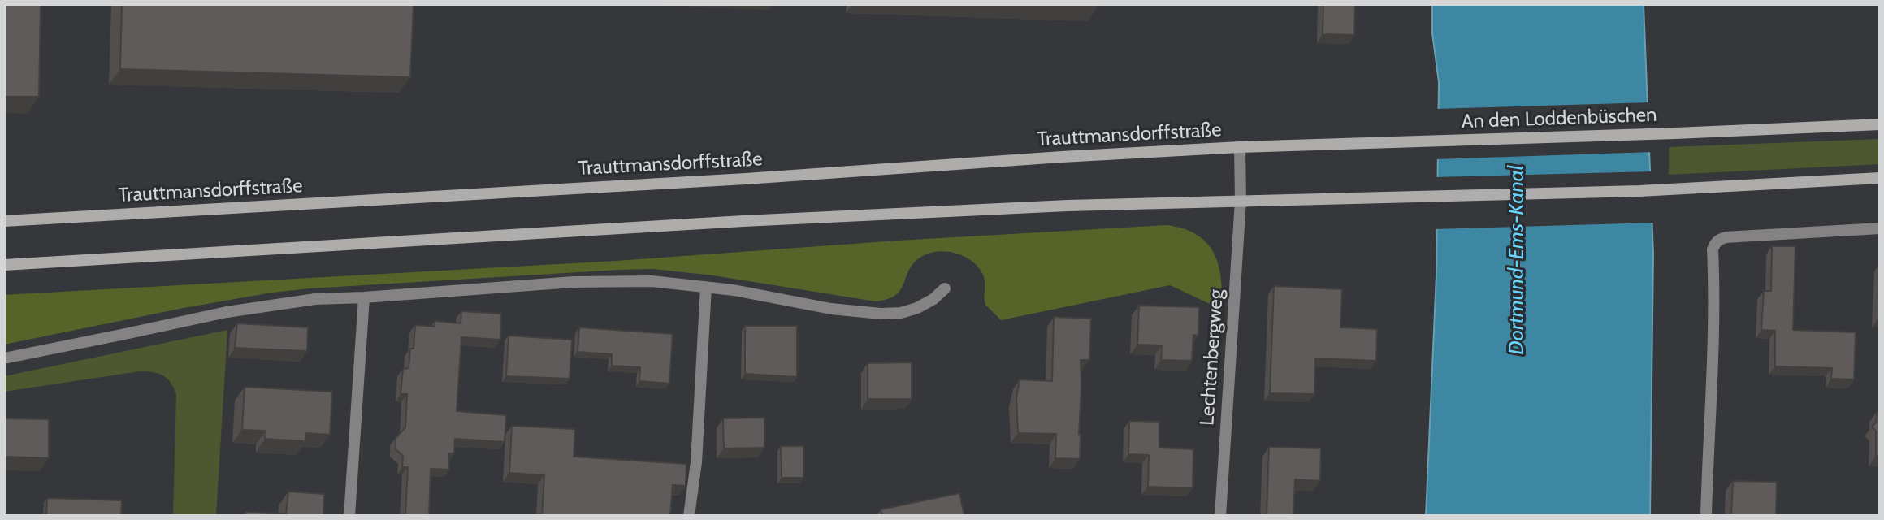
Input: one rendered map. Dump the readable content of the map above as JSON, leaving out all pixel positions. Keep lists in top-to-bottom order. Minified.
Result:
{"streets":{"main road":["An den Loddenbüschen","Trauttmansdorffstraße"],"street":["Lechtenbergweg"]},"crossings":[["An den Loddenbüschen","Trauttmansdorffstraße"],["Trauttmansdorffstraße","Lechtenbergweg"]],"water":["Dortmund-Ems-Kanal"]}
